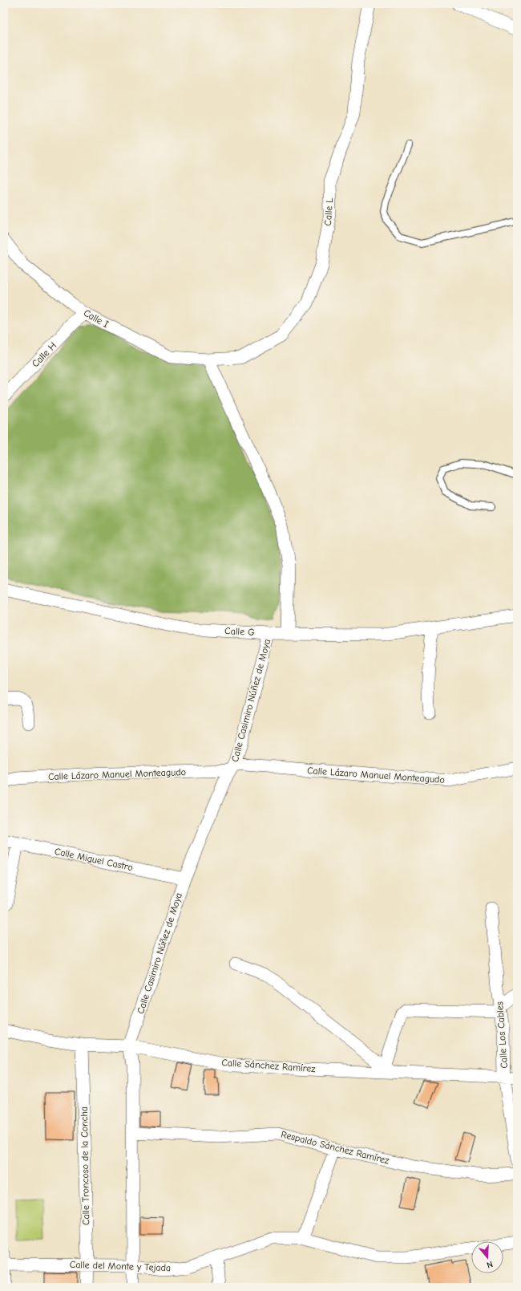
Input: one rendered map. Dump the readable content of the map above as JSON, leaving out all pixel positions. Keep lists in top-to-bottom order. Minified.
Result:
{"streets":{"street":["Calle L","Calle I","Calle H","Calle G","Calle Casimiro Núñez de Moya","Calle Lázaro Manuel Monteagudo","Calle Miguel Castro","Calle Los Cables","Calle Sánchez Ramírez","Respaldo Sánchez Ramírez","Calle Troncoso de la Concha","Calle del Monte y Tejada"]},"crossings":[["Calle L","Calle I"],["Calle I","Calle H"],["Calle G","Calle Casimiro Núñez de Moya"],["Calle Casimiro Núñez de Moya","Calle Lázaro Manuel Monteagudo"],["Calle Casimiro Núñez de Moya","Calle Miguel Castro"],["Calle Casimiro Núñez de Moya","Calle Sánchez Ramírez"],["Calle Casimiro Núñez de Moya","Respaldo Sánchez Ramírez"],["Calle Casimiro Núñez de Moya","Calle del Monte y Tejada"],["Calle Los Cables","Calle Sánchez Ramírez"],["Calle Sánchez Ramírez","Calle Troncoso de la Concha"],["Calle Troncoso de la Concha","Calle del Monte y Tejada"]],"north":"bottom"}
